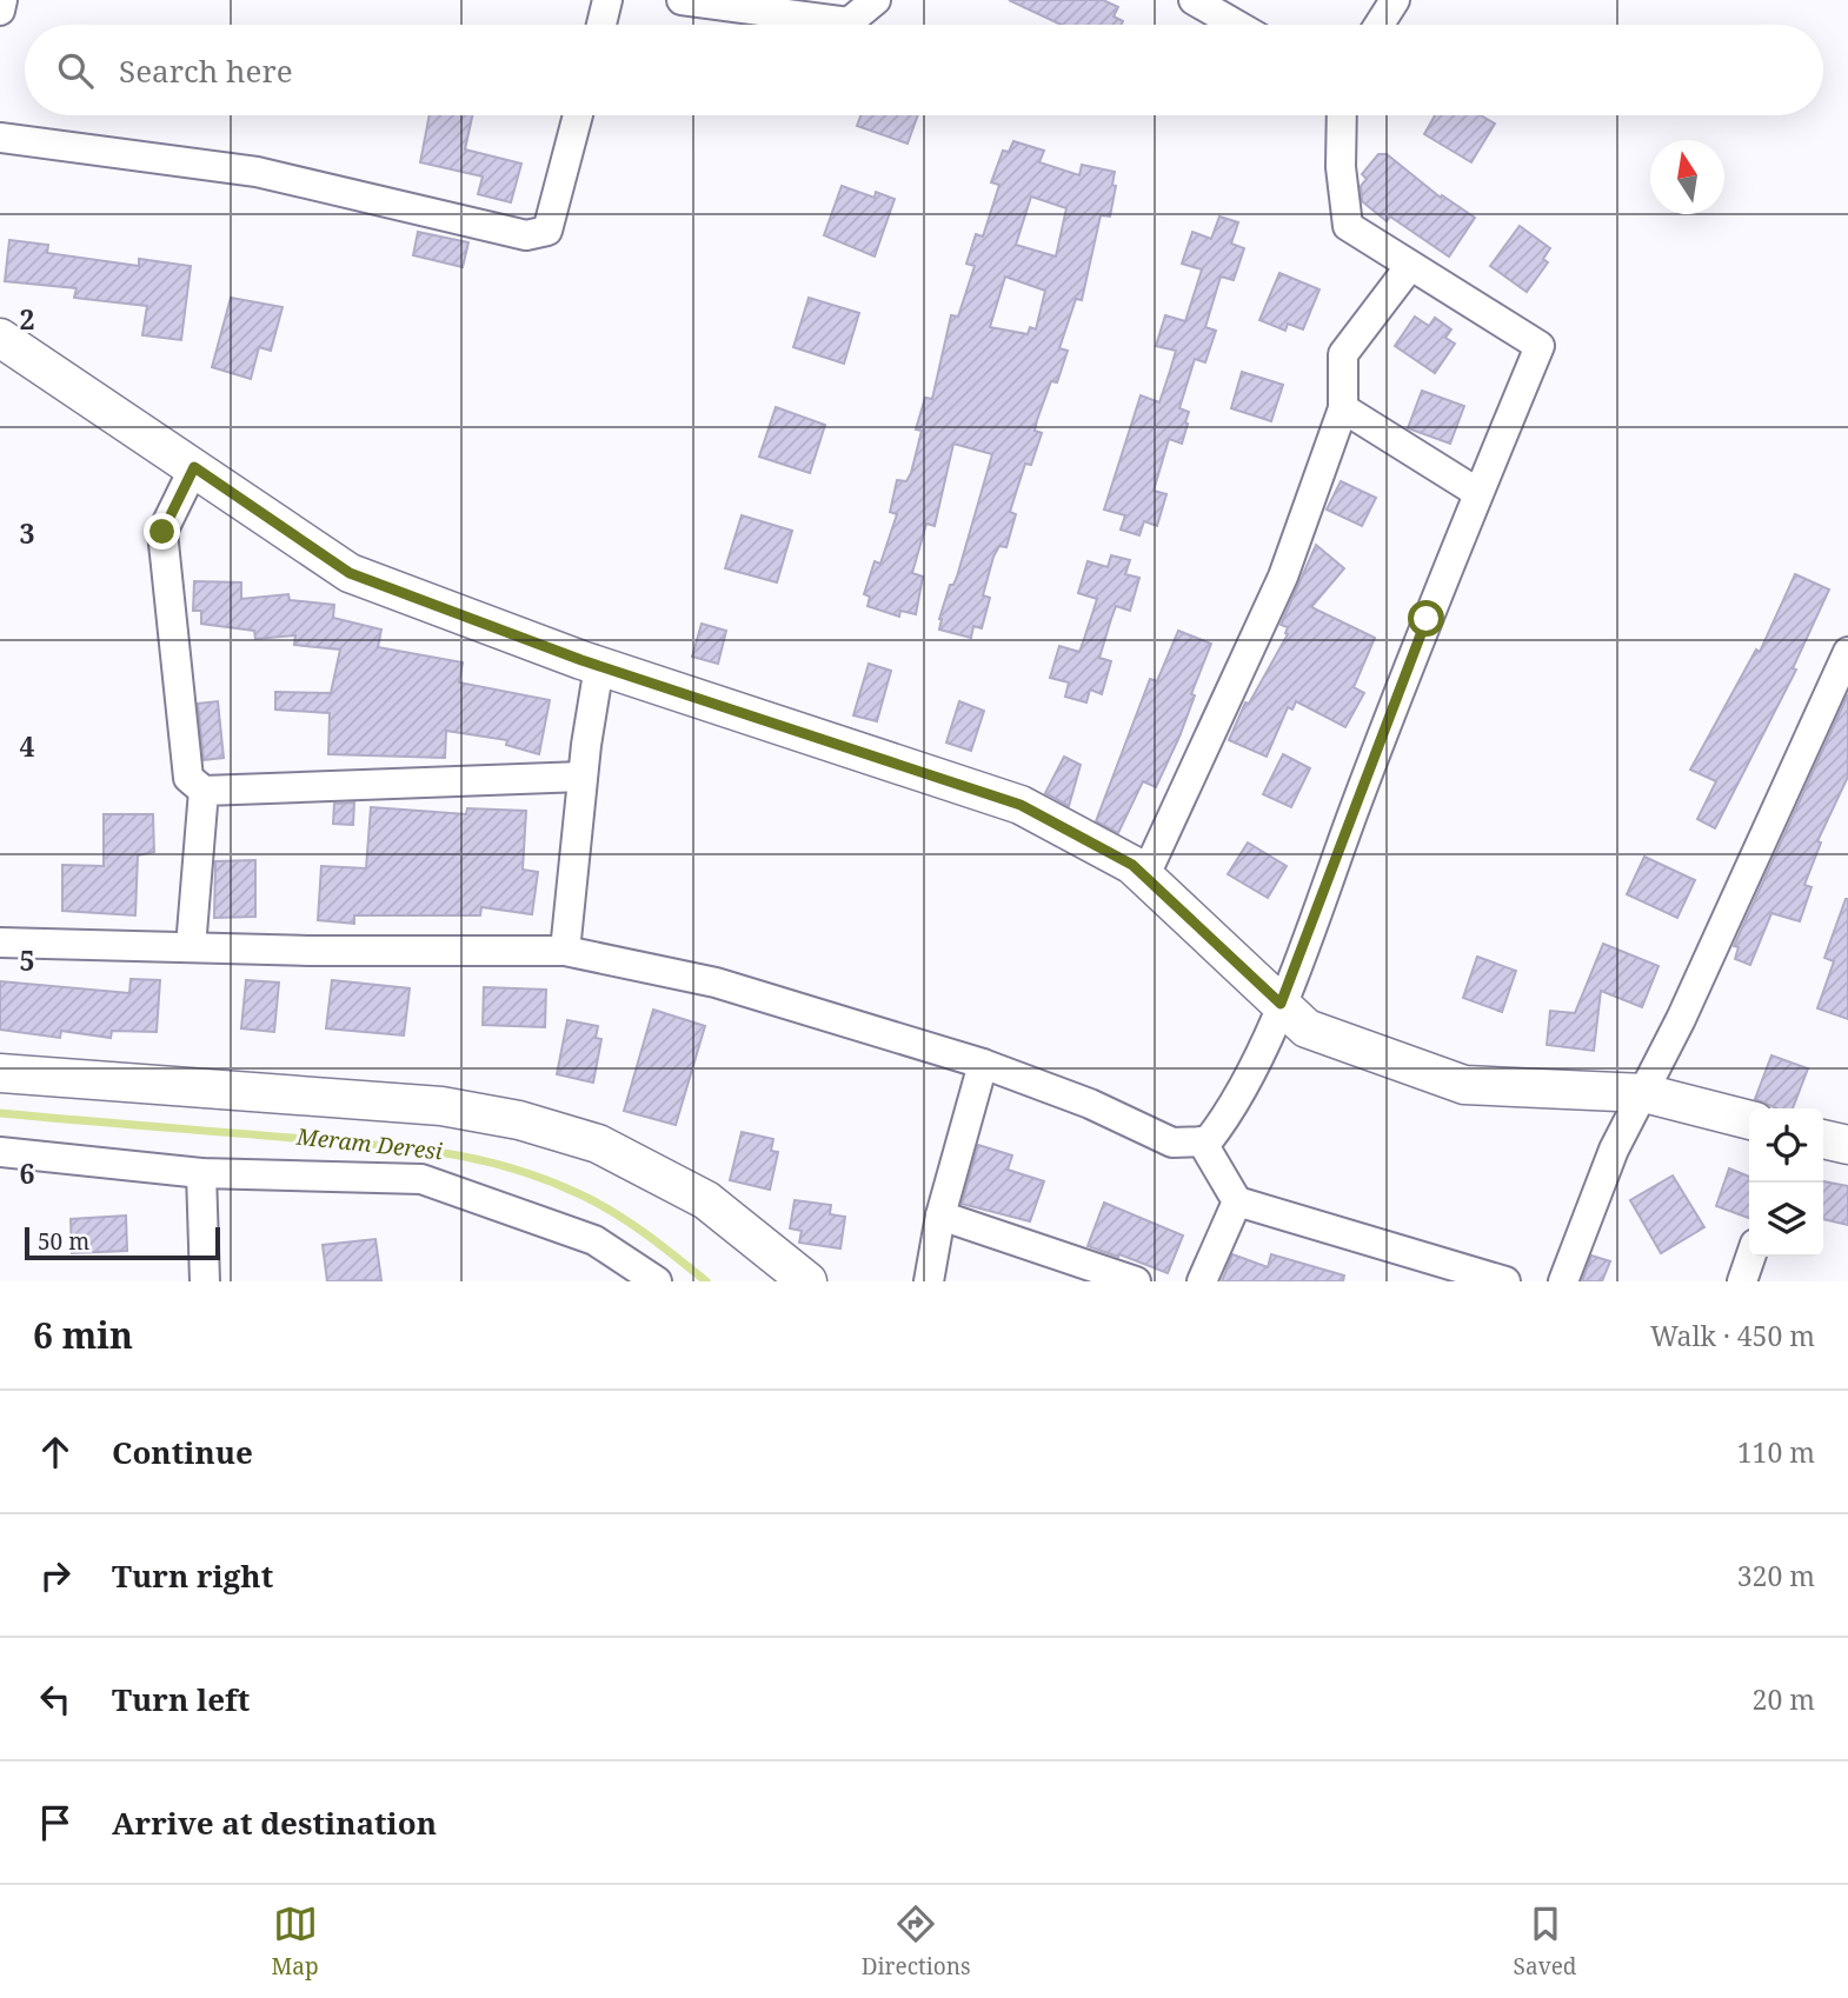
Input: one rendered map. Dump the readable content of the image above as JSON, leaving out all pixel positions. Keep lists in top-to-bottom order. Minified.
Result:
{"water":["Meram Deresi"],"scale_bar":"50 m","north":"top","page":{"search":"Search here","scale":"50 m","heading":["6 min","Walk · 450 m"],"list":[["Continue","110 m"],["Turn right","320 m"],["Turn left","20 m"],"Arrive at destination"],"nav":["Map","Directions","Saved"]},"grid":{"rows":["2","3","4","5","6"]}}
